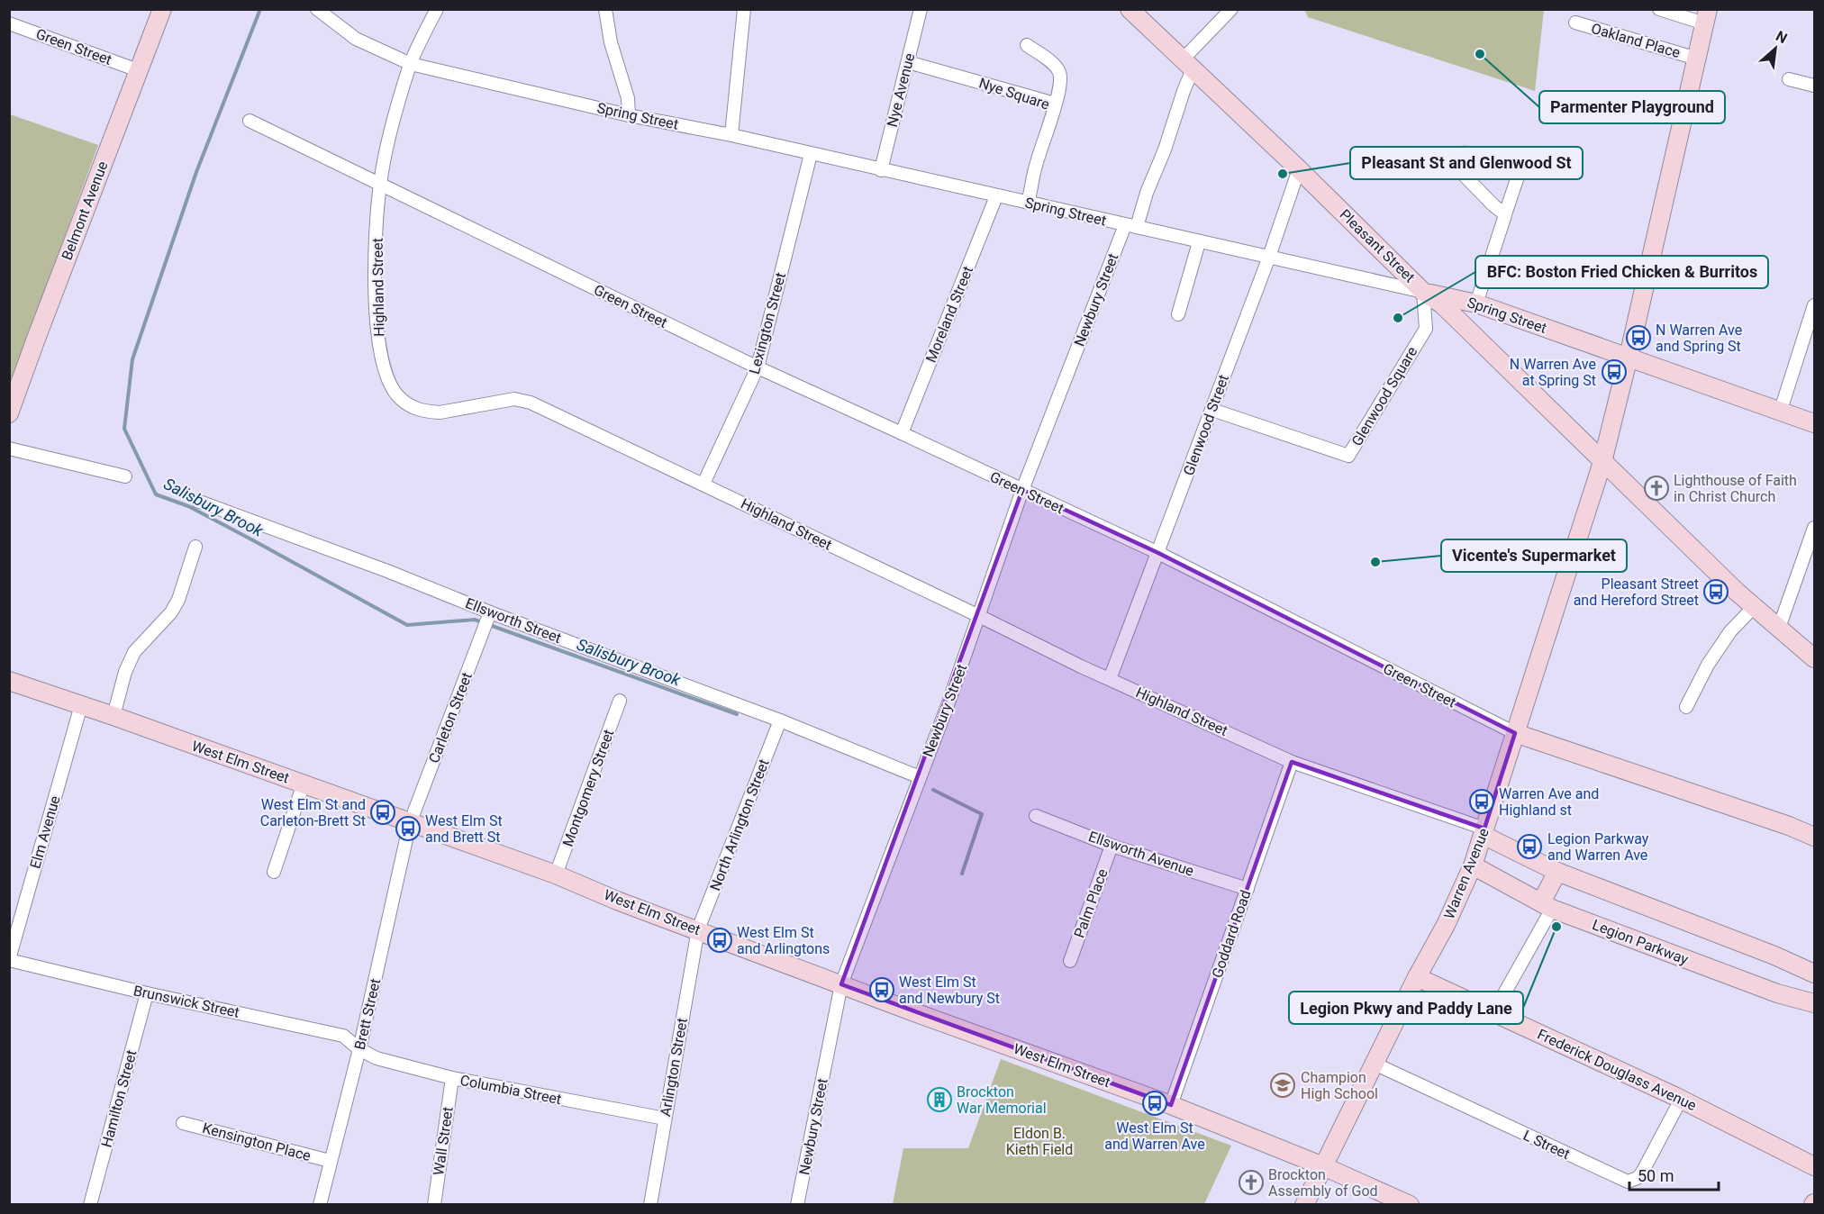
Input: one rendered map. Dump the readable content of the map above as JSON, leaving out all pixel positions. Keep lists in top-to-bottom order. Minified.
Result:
{"streets":{"street":["Oakland Place","Green Street","Nye Avenue","Nye Square","Spring Street","Belmont Avenue","Pleasant Street","Highland Street","Newbury Street","Moreland Street","Lexington Street","Glenwood Square","Glenwood Street","Ellsworth Street","Carleton Street","West Elm Street","Montgomery Street","North Arlington Street","Elm Avenue","Ellsworth Avenue","Warren Avenue","Palm Place","Goddard Road","Legion Parkway","Brunswick Street","Brett Street","Arlington Street","Frederick Douglass Avenue","Columbia Street","Hamilton Street","Wall Street","Kensington Place","L Street"]},"crossings":[["Oakland Place","Warren Avenue"],["Green Street","Belmont Avenue"],["Green Street","Highland Street"],["Green Street","Newbury Street"],["Green Street","Moreland Street"],["Green Street","Lexington Street"],["Green Street","Glenwood Street"],["Green Street","Warren Avenue"],["Nye Avenue","Nye Square"],["Nye Avenue","Spring Street"],["Nye Square","Spring Street"],["Spring Street","Pleasant Street"],["Spring Street","Highland Street"],["Spring Street","Newbury Street"],["Spring Street","Moreland Street"],["Spring Street","Lexington Street"],["Spring Street","Glenwood Square"],["Spring Street","Glenwood Street"],["Spring Street","Warren Avenue"],["Pleasant Street","Newbury Street"],["Pleasant Street","Glenwood Square"],["Pleasant Street","Glenwood Street"],["Pleasant Street","Warren Avenue"],["Highland Street","Newbury Street"],["Highland Street","Lexington Street"],["Highland Street","Glenwood Street"],["Highland Street","Warren Avenue"],["Highland Street","Goddard Road"],["Newbury Street","Ellsworth Street"],["Newbury Street","West Elm Street"],["Glenwood Square","Glenwood Street"],["Ellsworth Street","Carleton Street"],["Ellsworth Street","North Arlington Street"],["Carleton Street","West Elm Street"],["Carleton Street","Brett Street"],["West Elm Street","Montgomery Street"],["West Elm Street","North Arlington Street"],["West Elm Street","Elm Avenue"],["West Elm Street","Warren Avenue"],["West Elm Street","Goddard Road"],["West Elm Street","Brett Street"],["West Elm Street","Arlington Street"],["North Arlington Street","Arlington Street"],["Elm Avenue","Brunswick Street"],["Ellsworth Avenue","Palm Place"],["Ellsworth Avenue","Goddard Road"],["Warren Avenue","Legion Parkway"],["Warren Avenue","Frederick Douglass Avenue"],["Warren Avenue","L Street"],["Brunswick Street","Brett Street"],["Brunswick Street","Columbia Street"],["Brunswick Street","Hamilton Street"],["Brett Street","Columbia Street"],["Brett Street","Kensington Place"],["Arlington Street","Columbia Street"],["Frederick Douglass Avenue","L Street"],["Columbia Street","Wall Street"]],"water":["Salisbury Brook"],"parks":["Eldon B. Kieth Field"],"places":{"other":["Parmenter Playground","Pleasant St and Glenwood St","BFC: Boston Fried Chicken & Burritos","Vicente's Supermarket","Legion Pkwy and Paddy Lane"],"bus stop":["N Warren Ave and Spring St","N Warren Ave at Spring St","Pleasant Street and Hereford Street","Warren Ave and Highland st","West Elm St and Carleton-Brett St","West Elm St and Brett St","Legion Parkway and Warren Ave","West Elm St and Arlingtons","West Elm St and Newbury St","West Elm St and Warren Ave"],"church":["Lighthouse of Faith in Christ Church","Brockton Assembly of God"],"school or university":["Champion High School"],"building":["Brockton War Memorial"]},"scale_bar":"50 m","north":"top right"}
